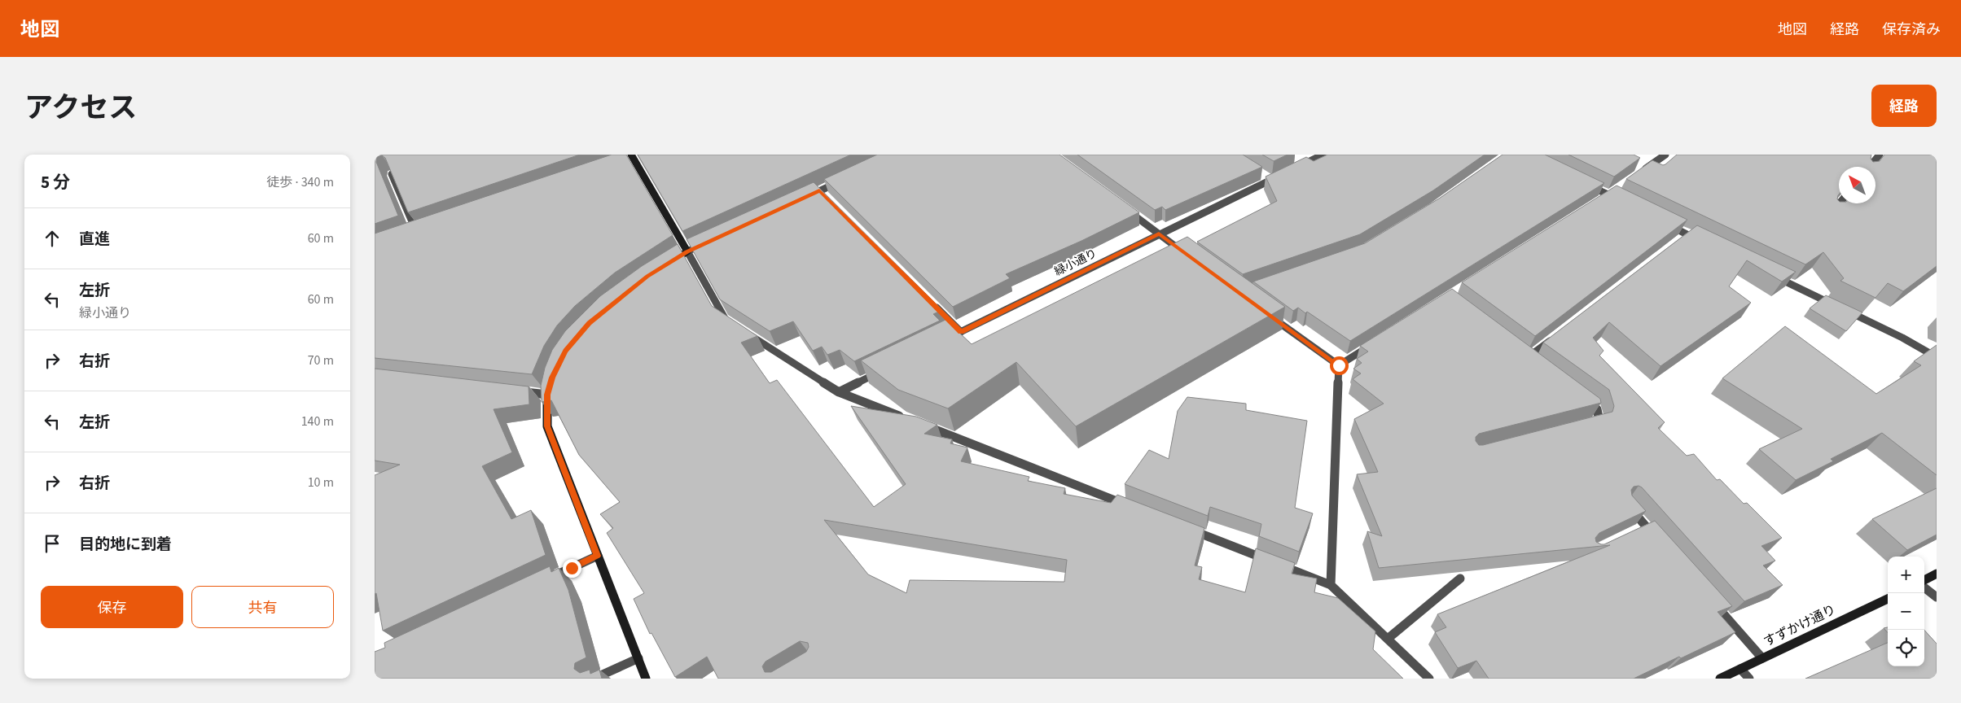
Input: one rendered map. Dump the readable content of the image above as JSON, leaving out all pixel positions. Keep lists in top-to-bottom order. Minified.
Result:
{"streets":{"street":["緑小通り","すずかけ通り"]},"north":"top left","page":{"header":"地図","nav":["地図","経路","保存済み"],"title":"アクセス","buttons":["経路",["保存","共有"]],"heading":["5 分","徒歩 · 340 m"],"list":[["直進","60 m"],["左折","緑小通り","60 m"],["右折","70 m"],["左折","140 m"],["右折","10 m"],"目的地に到着"],"map_buttons":["+","−"]}}
